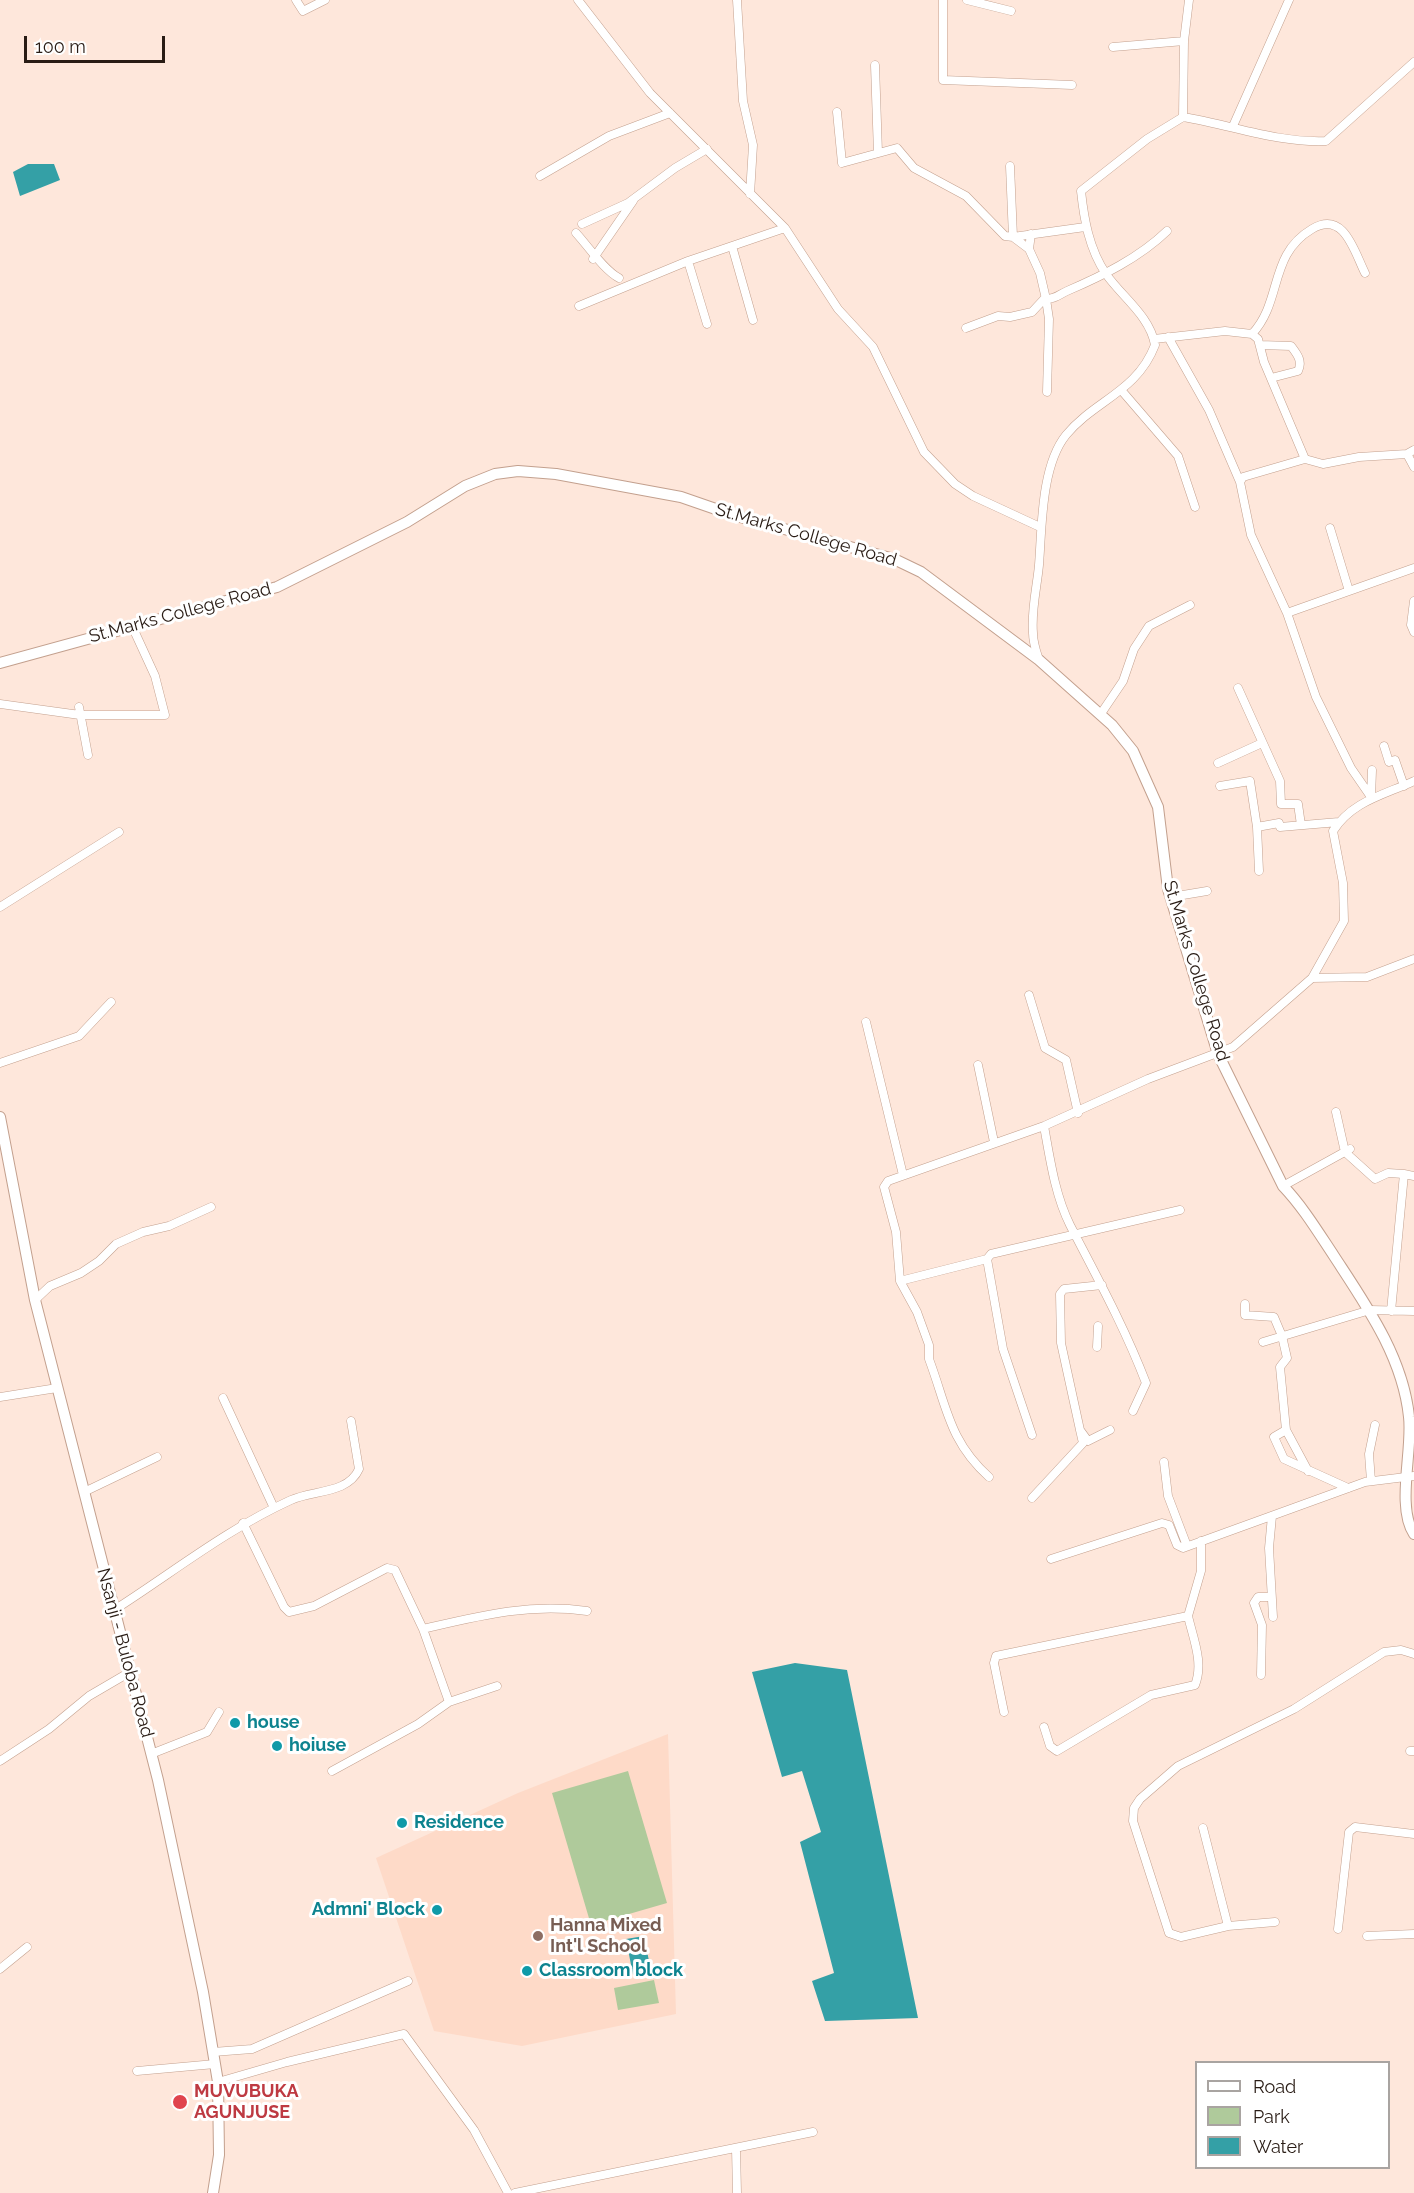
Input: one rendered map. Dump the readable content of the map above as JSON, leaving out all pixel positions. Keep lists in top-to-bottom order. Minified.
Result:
{"streets":{"main road":["St.Marks College Road","Nsanji - Buloba Road"]},"places":["house","hoiuse","Residence","Admni' Block","Hanna Mixed Int'l School","Classroom block","MUVUBUKA AGUNJUSE"],"legend":["Road","Park","Water"],"scale_bar":"100 m"}
